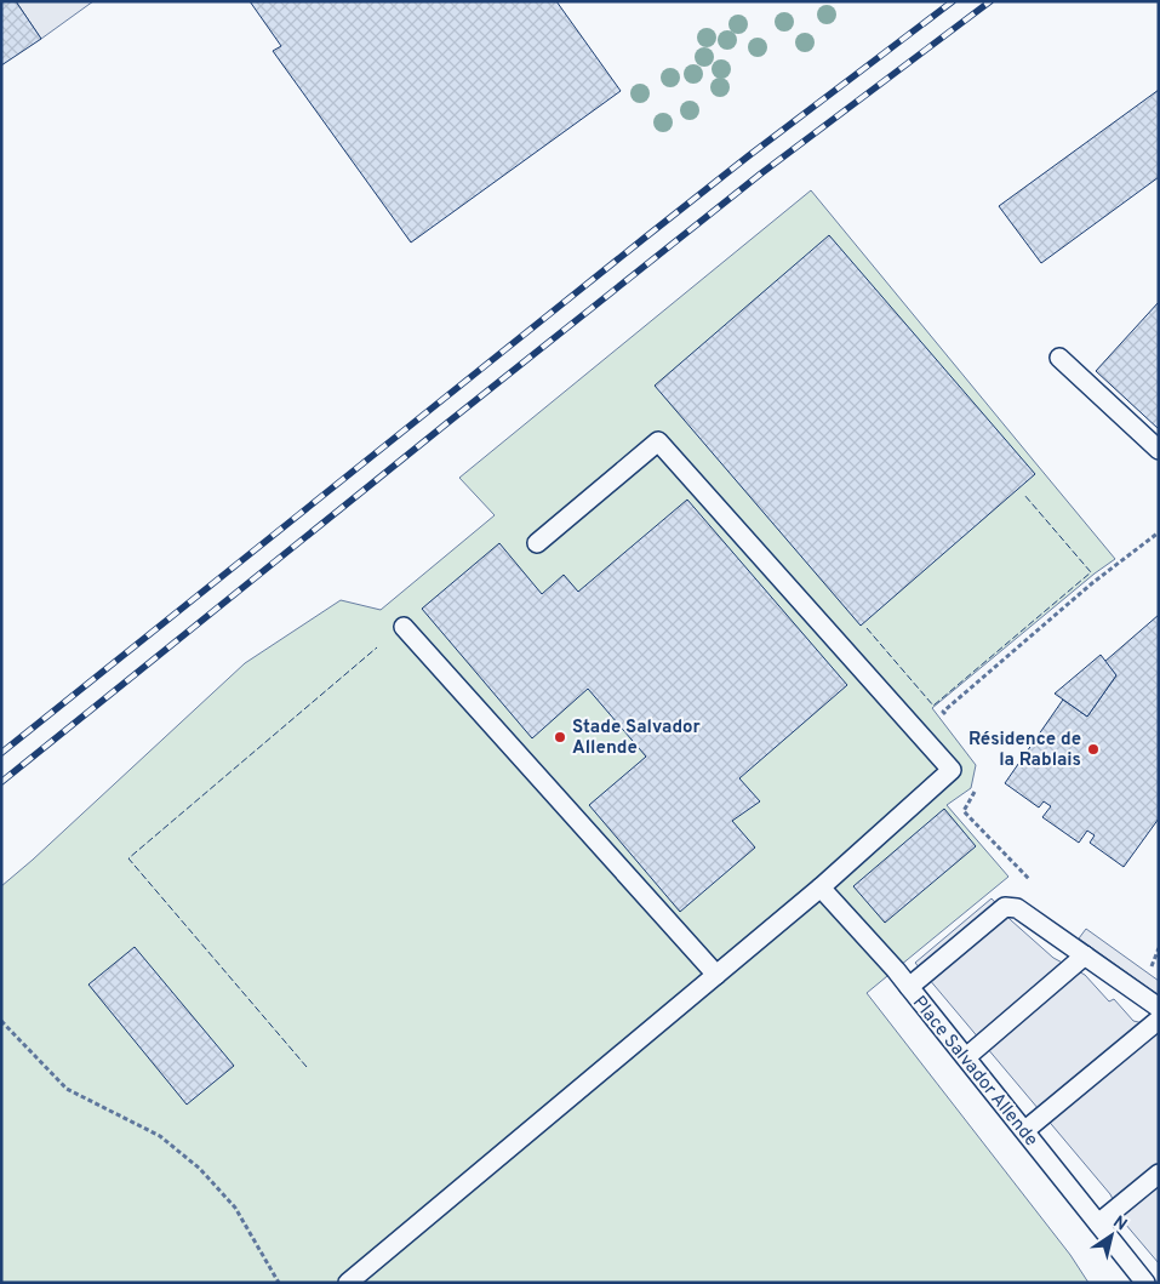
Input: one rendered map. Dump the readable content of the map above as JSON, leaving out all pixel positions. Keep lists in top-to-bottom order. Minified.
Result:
{"streets":{"lane":["Place Salvador Allende"]},"places":["Stade Salvador Allende","Résidence de la Rablais"],"north":"top right"}
